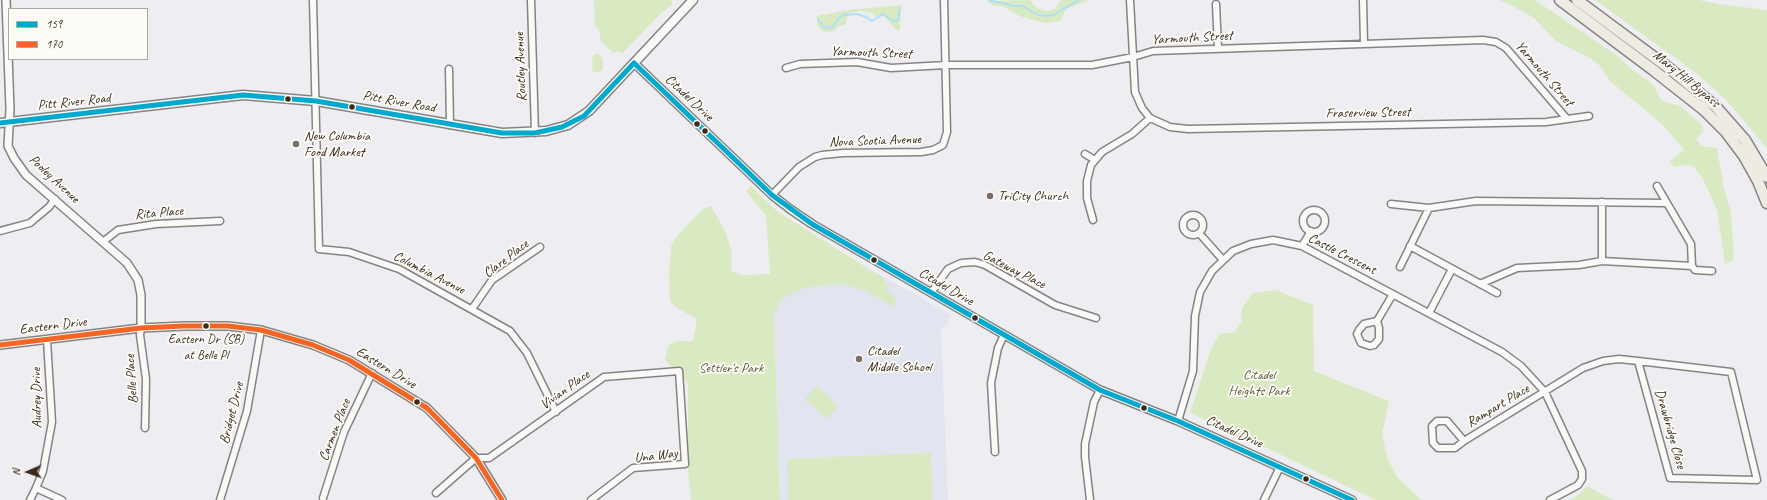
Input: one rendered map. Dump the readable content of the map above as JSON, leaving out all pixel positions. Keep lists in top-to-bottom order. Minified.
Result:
{"streets":{"highway":["Mary Hill Bypass"],"main road":["Pitt River Road"],"street":["Yarmouth Street","Routley Avenue","Citadel Drive","Fraserview Street","Nova Scotia Avenue","Pooley Avenue","Rita Place","Castle Crescent","Clare Place","Gateway Place","Columbia Avenue","Eastern Drive","Belle Place","Vivian Place","Audrey Drive","Rampart Place","Bridget Drive","Drawbridge Close","Carmen Place","Una Way"]},"crossings":[["Yarmouth Street","Fraserview Street"],["Yarmouth Street","Nova Scotia Avenue"],["Routley Avenue","Pitt River Road"],["Citadel Drive","Pitt River Road"],["Citadel Drive","Nova Scotia Avenue"],["Citadel Drive","Castle Crescent"],["Citadel Drive","Gateway Place"],["Pitt River Road","Pooley Avenue"],["Pitt River Road","Columbia Avenue"],["Pooley Avenue","Rita Place"],["Pooley Avenue","Eastern Drive"],["Pooley Avenue","Belle Place"],["Castle Crescent","Rampart Place"],["Castle Crescent","Drawbridge Close"],["Clare Place","Columbia Avenue"],["Columbia Avenue","Vivian Place"],["Eastern Drive","Belle Place"],["Eastern Drive","Vivian Place"],["Eastern Drive","Audrey Drive"],["Eastern Drive","Bridget Drive"],["Eastern Drive","Carmen Place"],["Vivian Place","Una Way"],["Rampart Place","Drawbridge Close"]],"parks":["Settler's Park","Citadel Heights Park"],"places":["New Columbia Food Market","TriCity Church","Eastern Dr (SB) at Belle Pl","Citadel Middle School"],"lines":["transit line 159","transit line 170"],"legend":["159","170"],"north":"left"}
